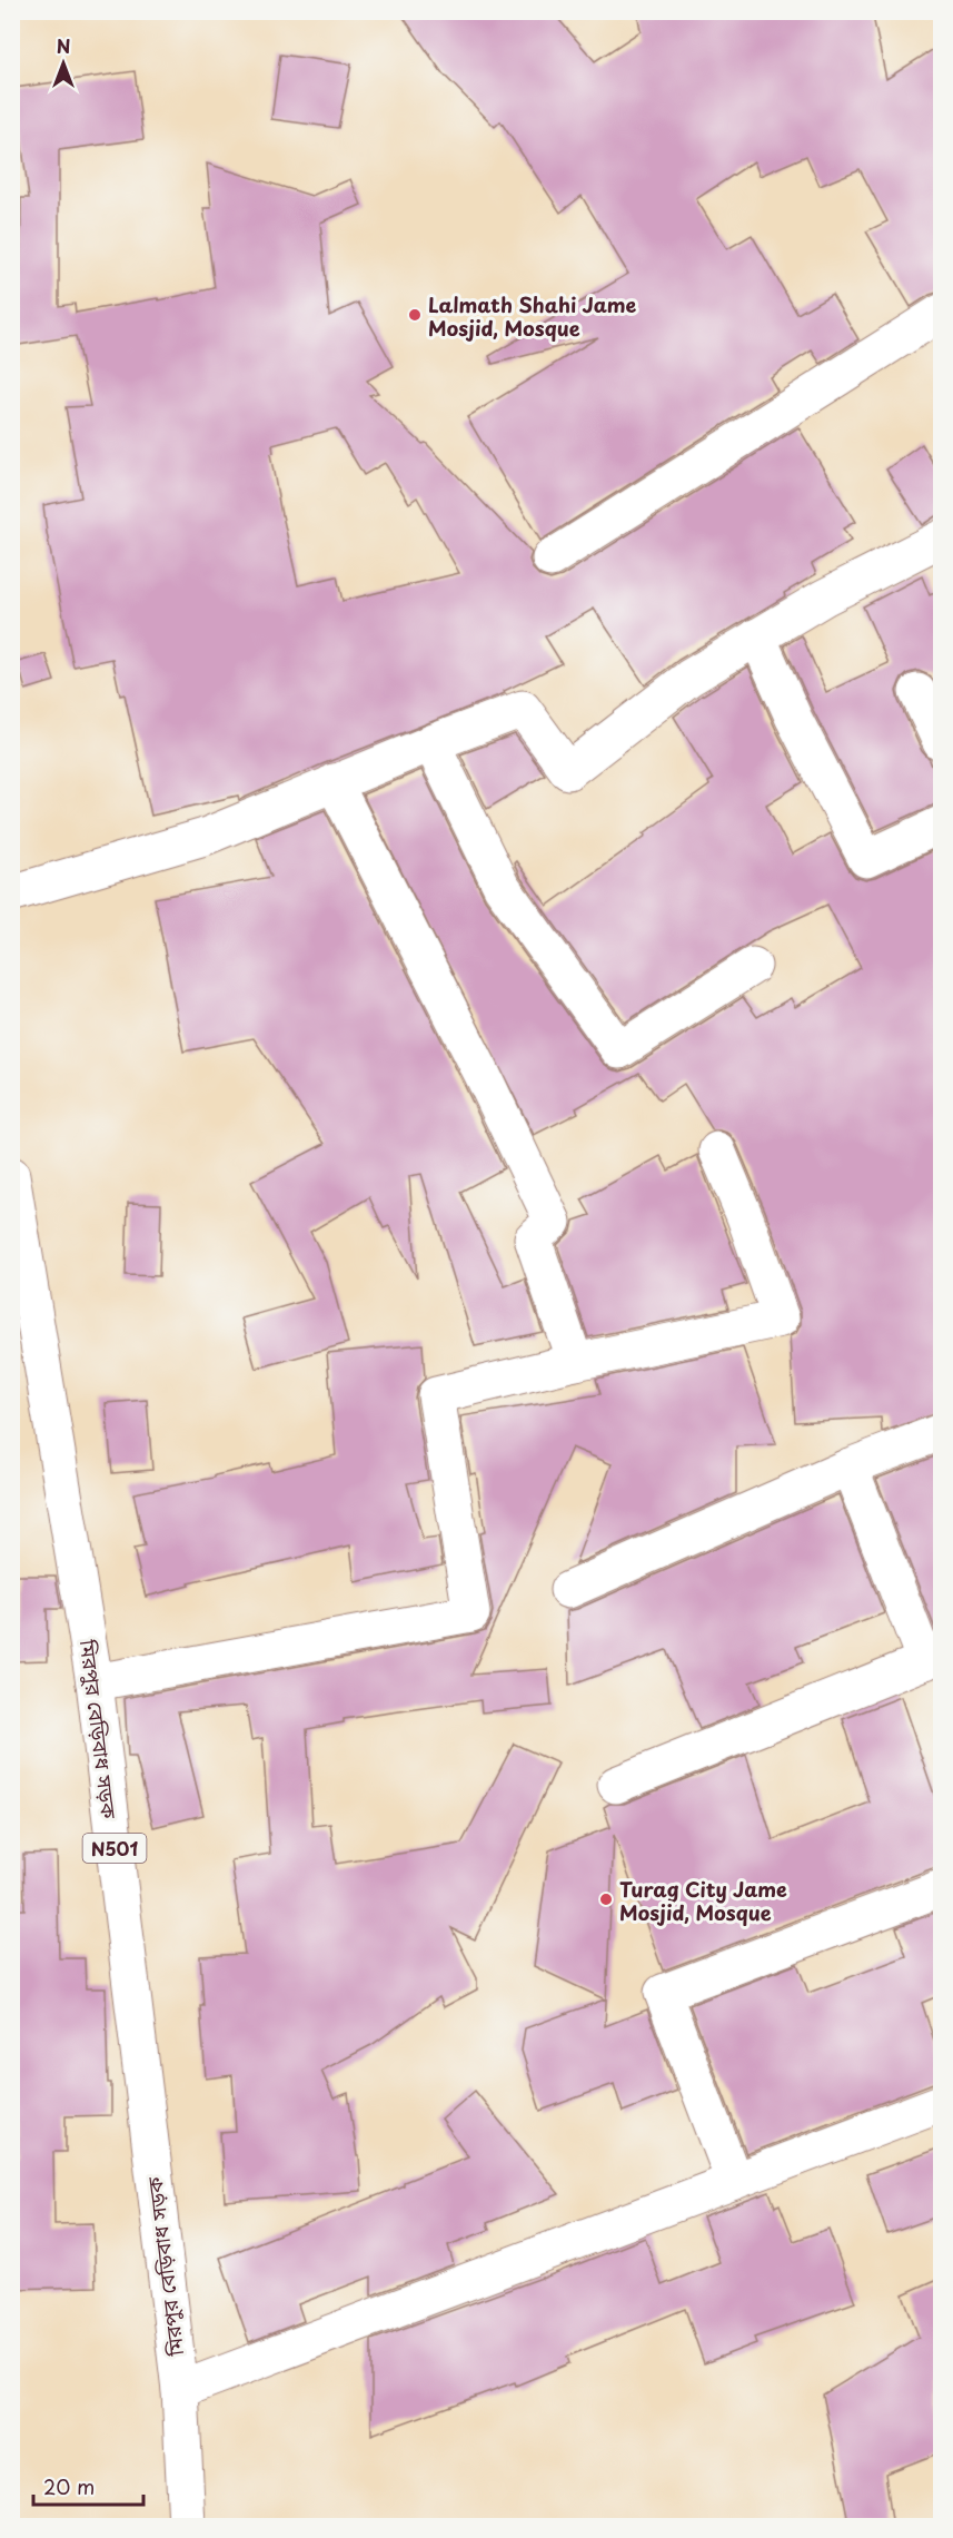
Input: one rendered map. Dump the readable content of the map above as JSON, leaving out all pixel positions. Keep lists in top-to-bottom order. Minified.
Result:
{"streets":{"main road":["মিরপুর বেড়িবাধ সড়ক","N501"]},"places":["Lalmath Shahi Jame Mosjid, Mosque","Turag City Jame Mosjid, Mosque"],"scale_bar":"20 m","north":"top"}
